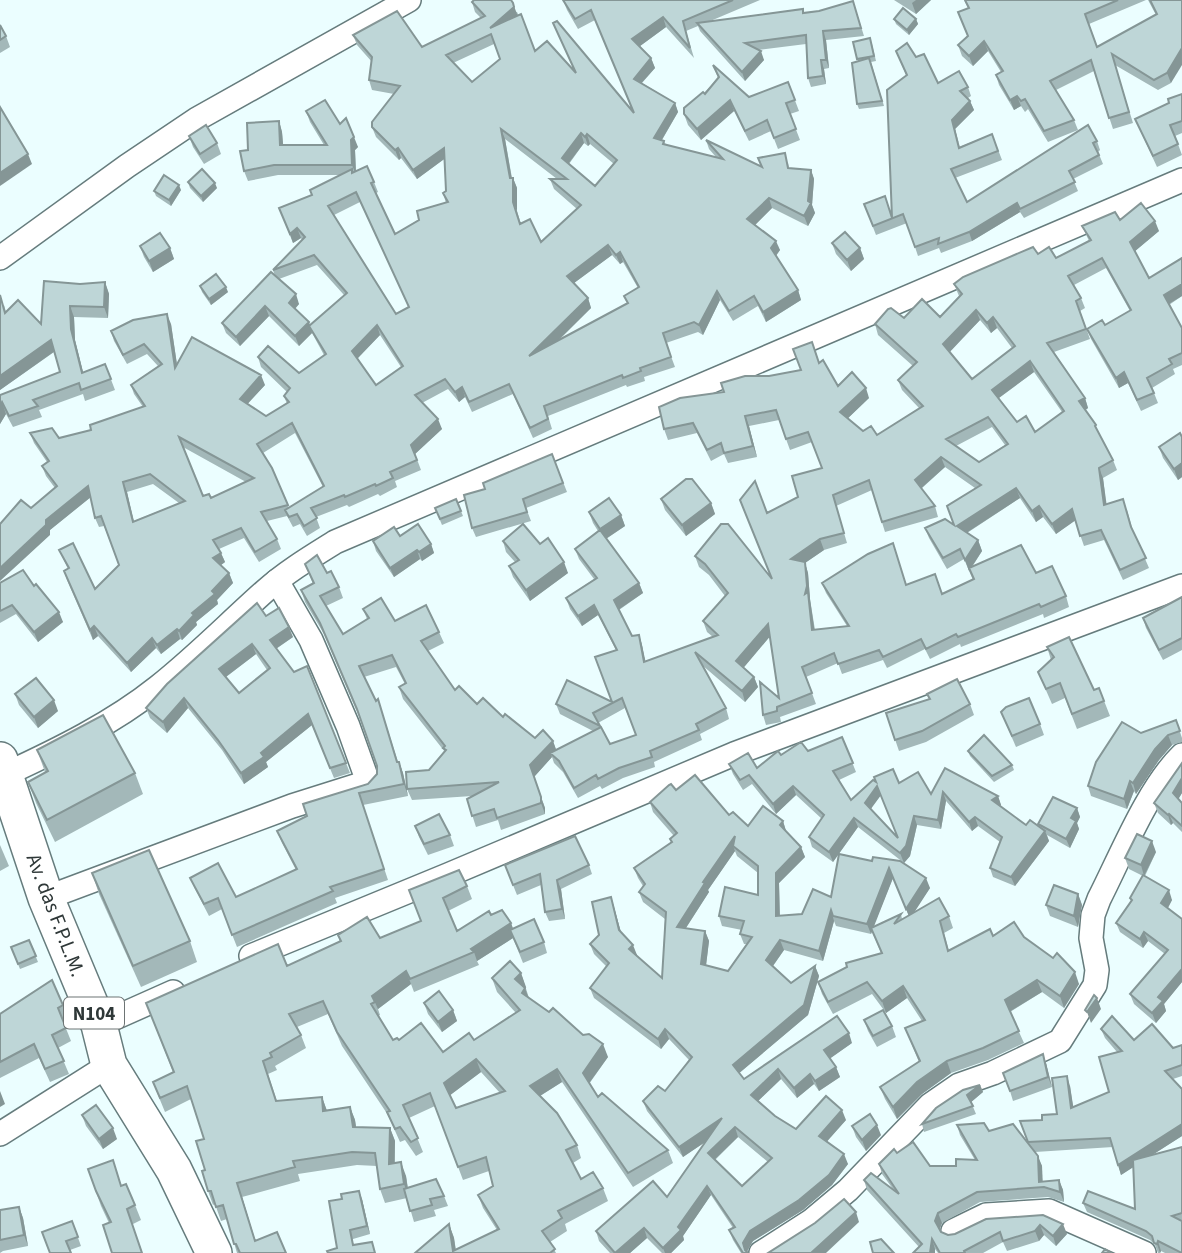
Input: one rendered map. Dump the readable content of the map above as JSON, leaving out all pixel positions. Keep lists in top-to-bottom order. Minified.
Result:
{"streets":{"main road":["Av. das F.P.L.M.","N104"]}}
